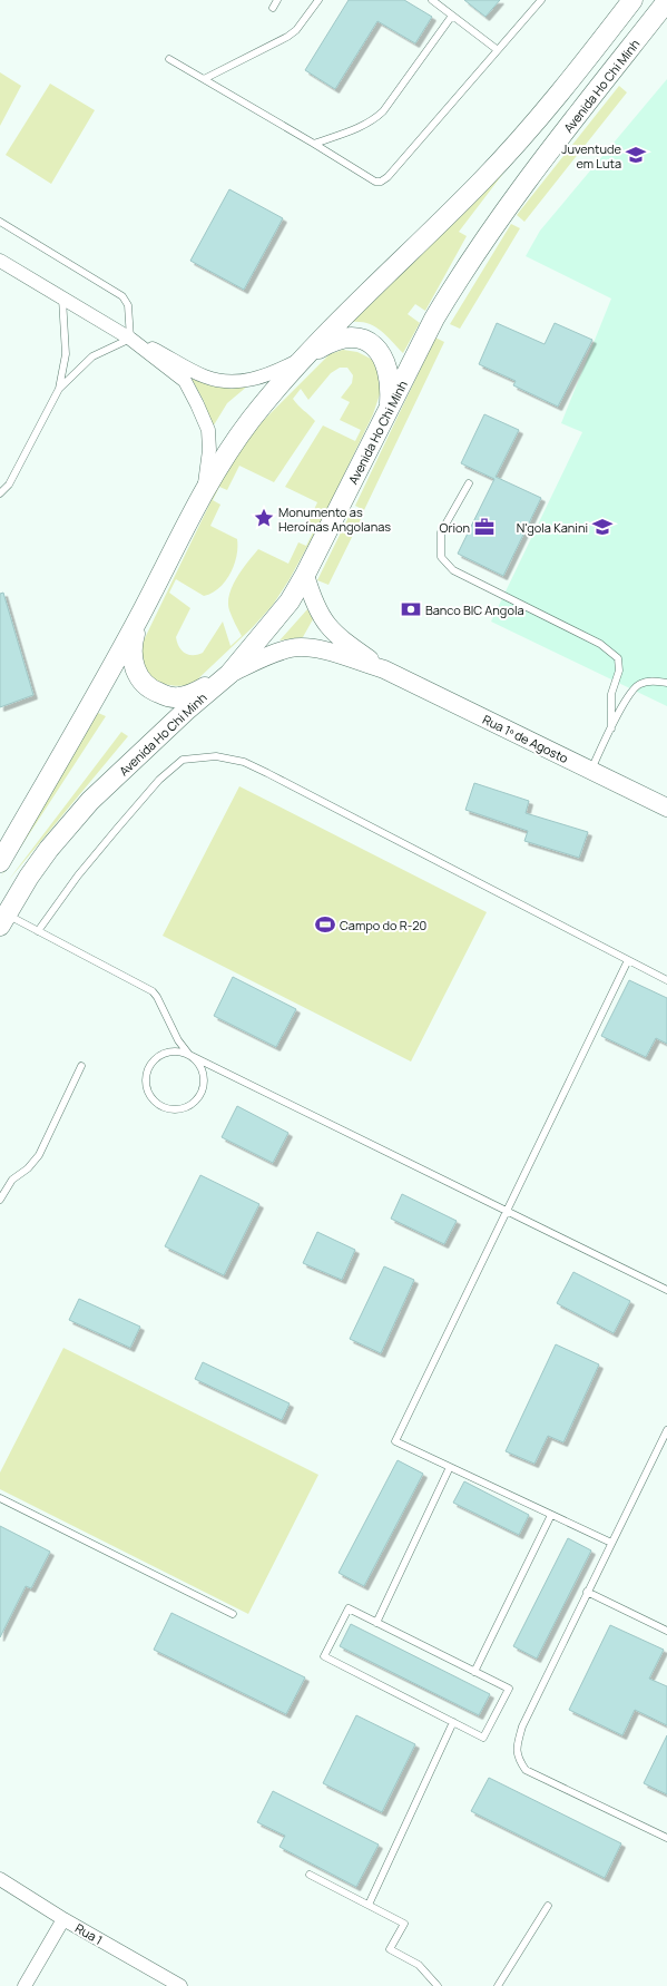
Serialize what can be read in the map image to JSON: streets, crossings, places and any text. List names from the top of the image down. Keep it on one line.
{"streets":{"main road":["Avenida Ho Chi Minh","Rua 1º de Agosto"],"street":["Rua 1"]},"places":{"school or university":["Juventude em Luta","N'gola Kanini"],"place":["Monumento as Heroínas Angolanas"],"office":["Orion"],"bank":["Banco BIC Angola"],"sports":["Campo do R-20"]}}
